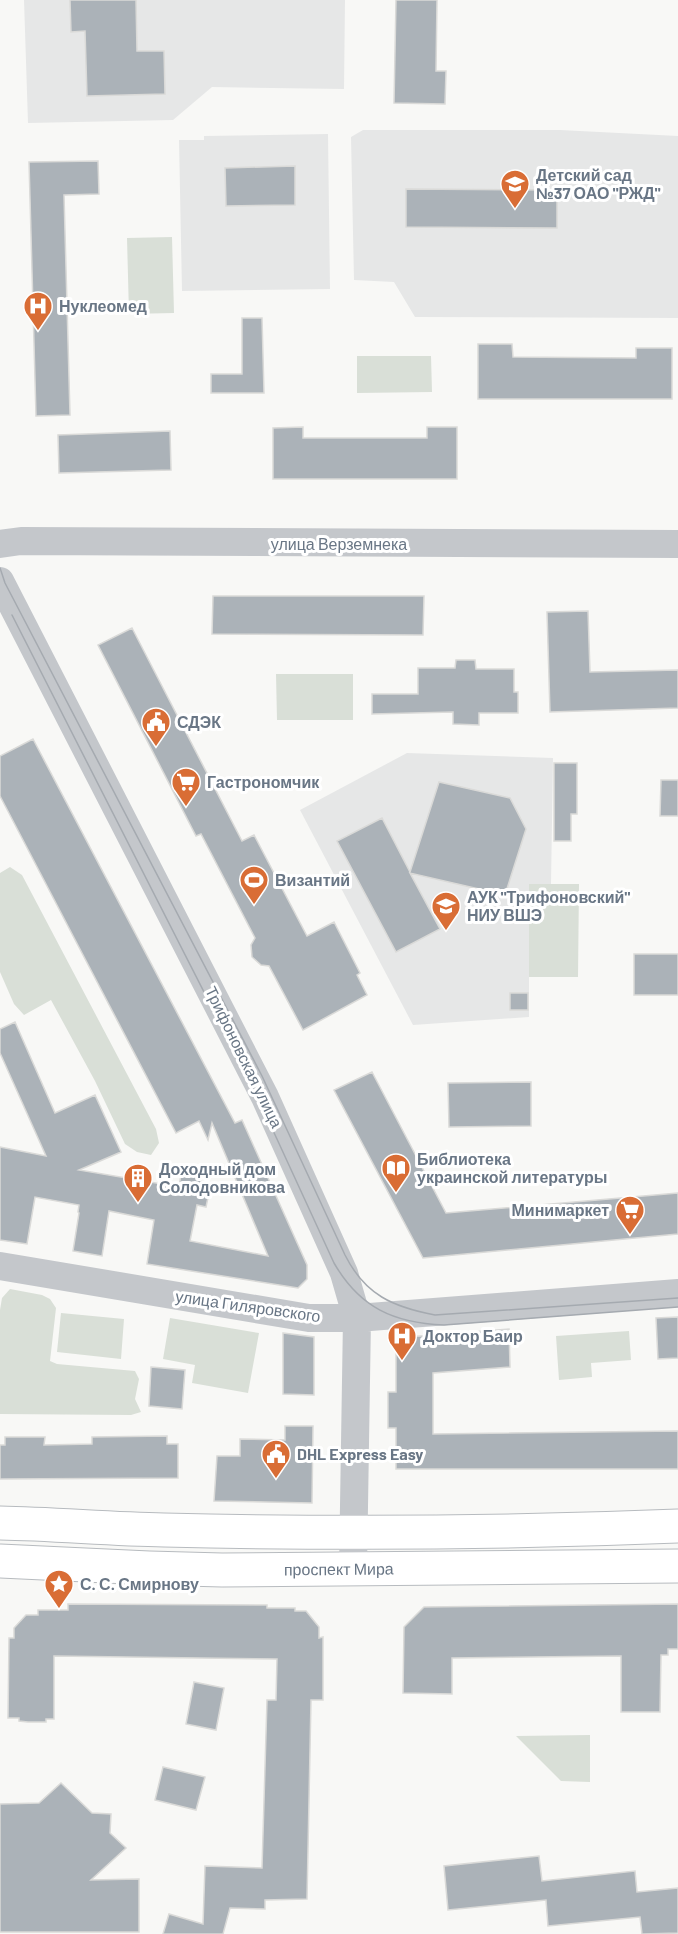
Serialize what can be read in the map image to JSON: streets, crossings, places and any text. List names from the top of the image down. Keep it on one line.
{"streets":{"main road":["проспект Мира"],"street":["улица Верземнека","Трифоновская улица","улица Гиляровского"]},"crossings":[["Трифоновская улица","улица Гиляровского"],["Трифоновская улица","проспект Мира"]],"places":{"school or university":["Детский сад №37 ОАО \"РЖД\"","АУК \"Трифоновский\" НИУ ВШЭ"],"hospital":["Нуклеомед","Доктор Баир"],"public building":["СДЭК","DHL Express Easy"],"supermarket":["Гастрономчик","Минимаркет"],"sports":["Византий"],"library":["Библиотека украинской литературы"],"building":["Доходный дом Солодовникова"],"place":["С. С. Смирнову"]}}
